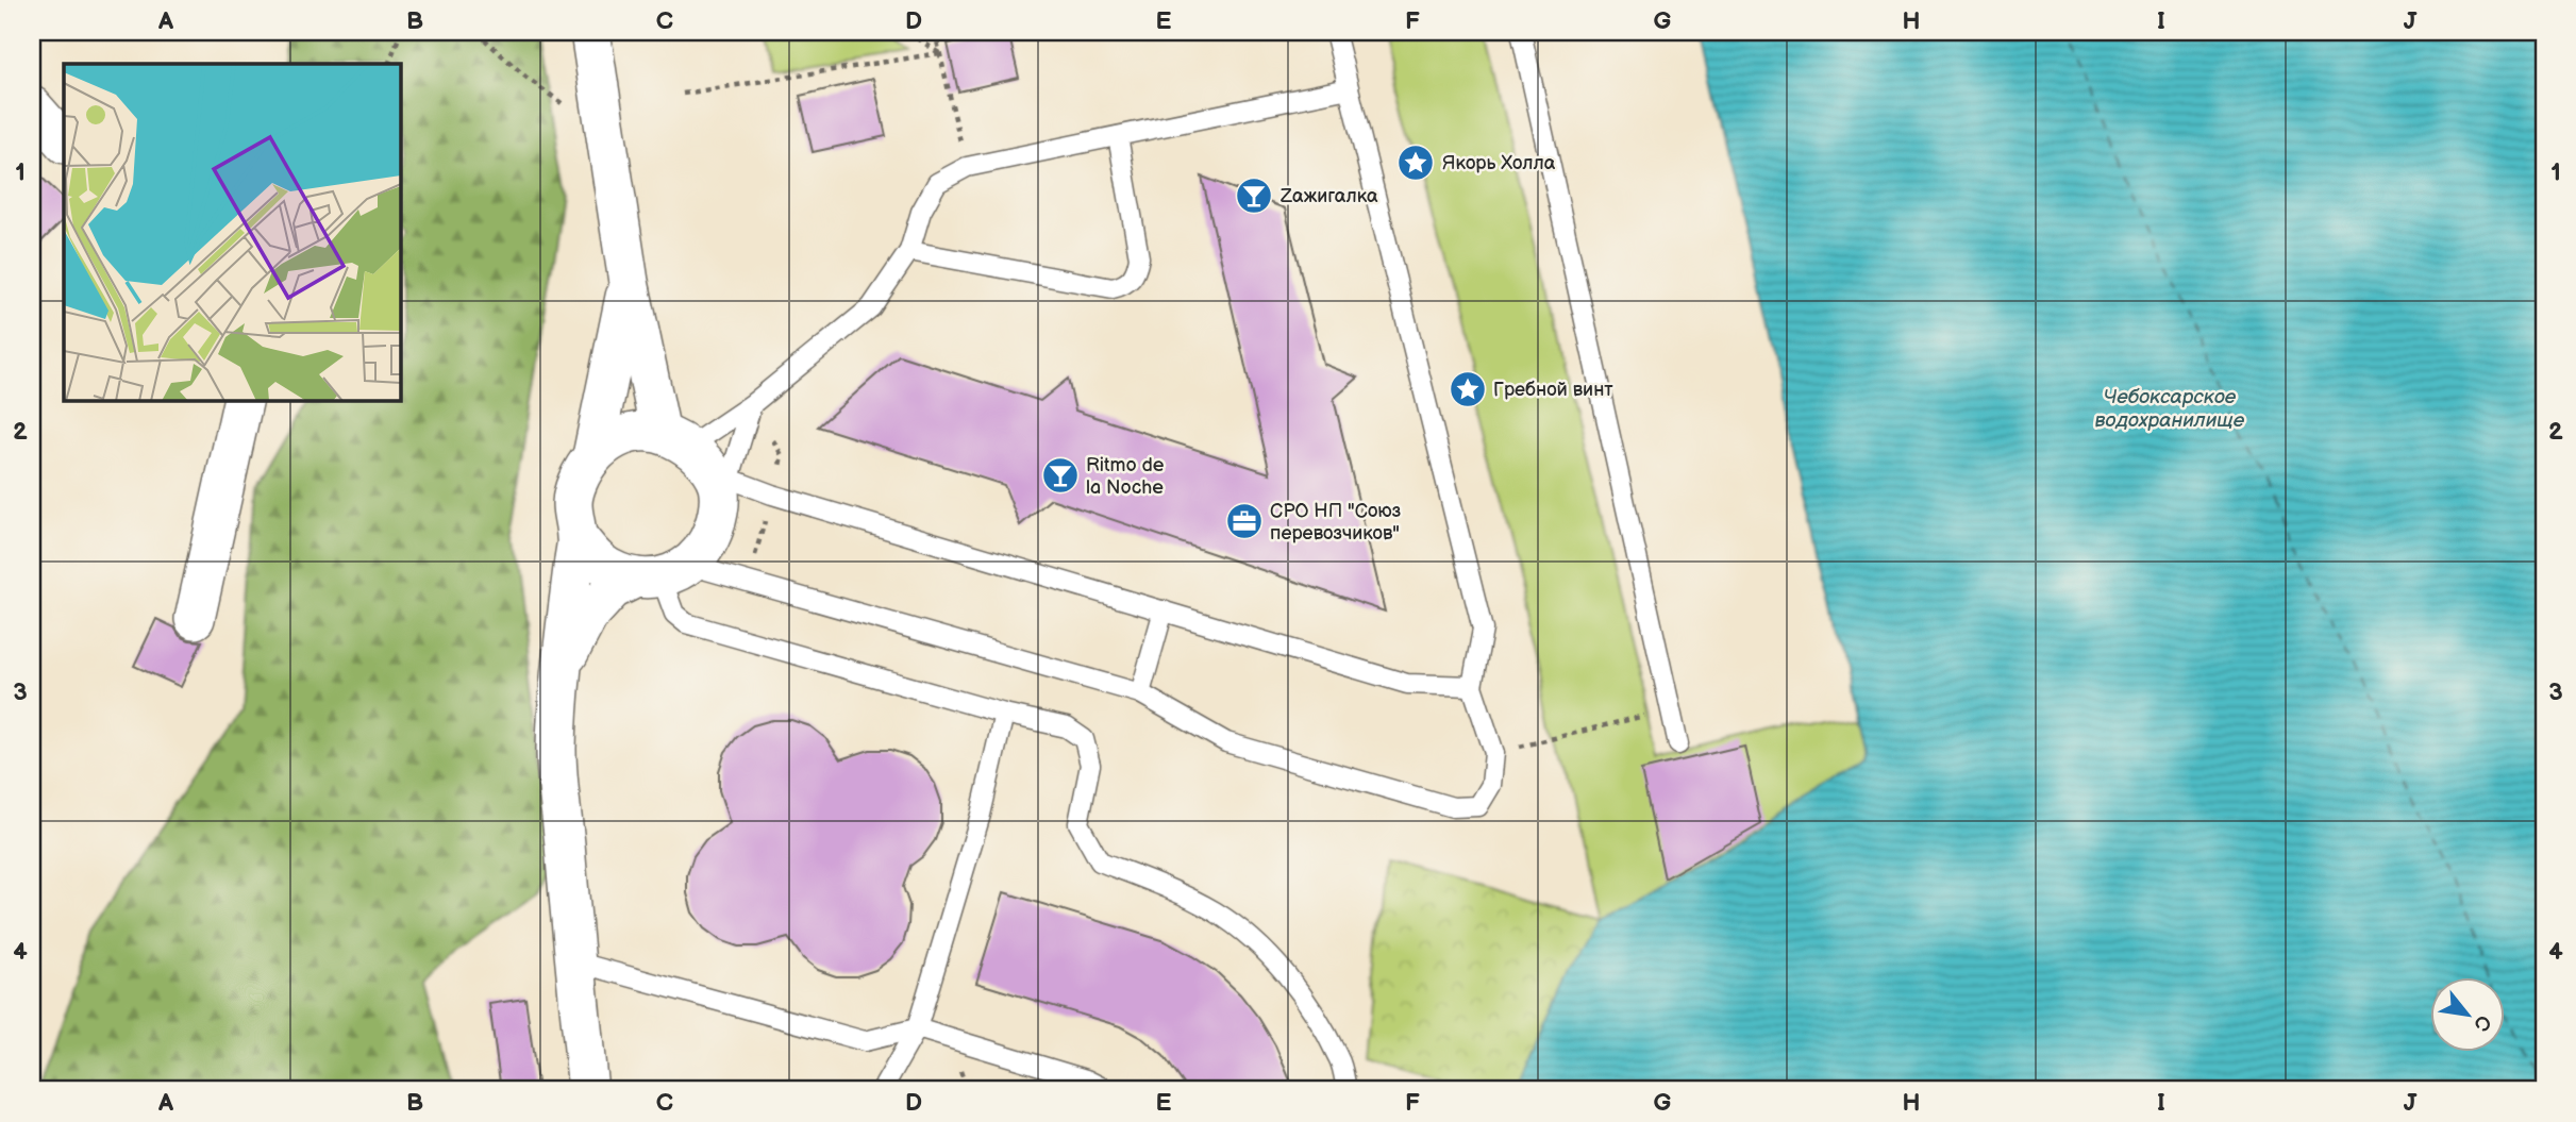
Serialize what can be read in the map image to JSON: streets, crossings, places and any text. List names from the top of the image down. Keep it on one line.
{"water":["Чебоксарское водохранилище"],"places":{"place":["Якорь Холла","Гребной винт"],"bar":["Zажигалка","Ritmo de la Noche"],"office":["СРО НП \"Союз перевозчиков\""]},"north":"bottom right","grid":{"columns":["A","B","C","D","E","F","G","H","I","J"],"rows":["1","2","3","4"]}}
